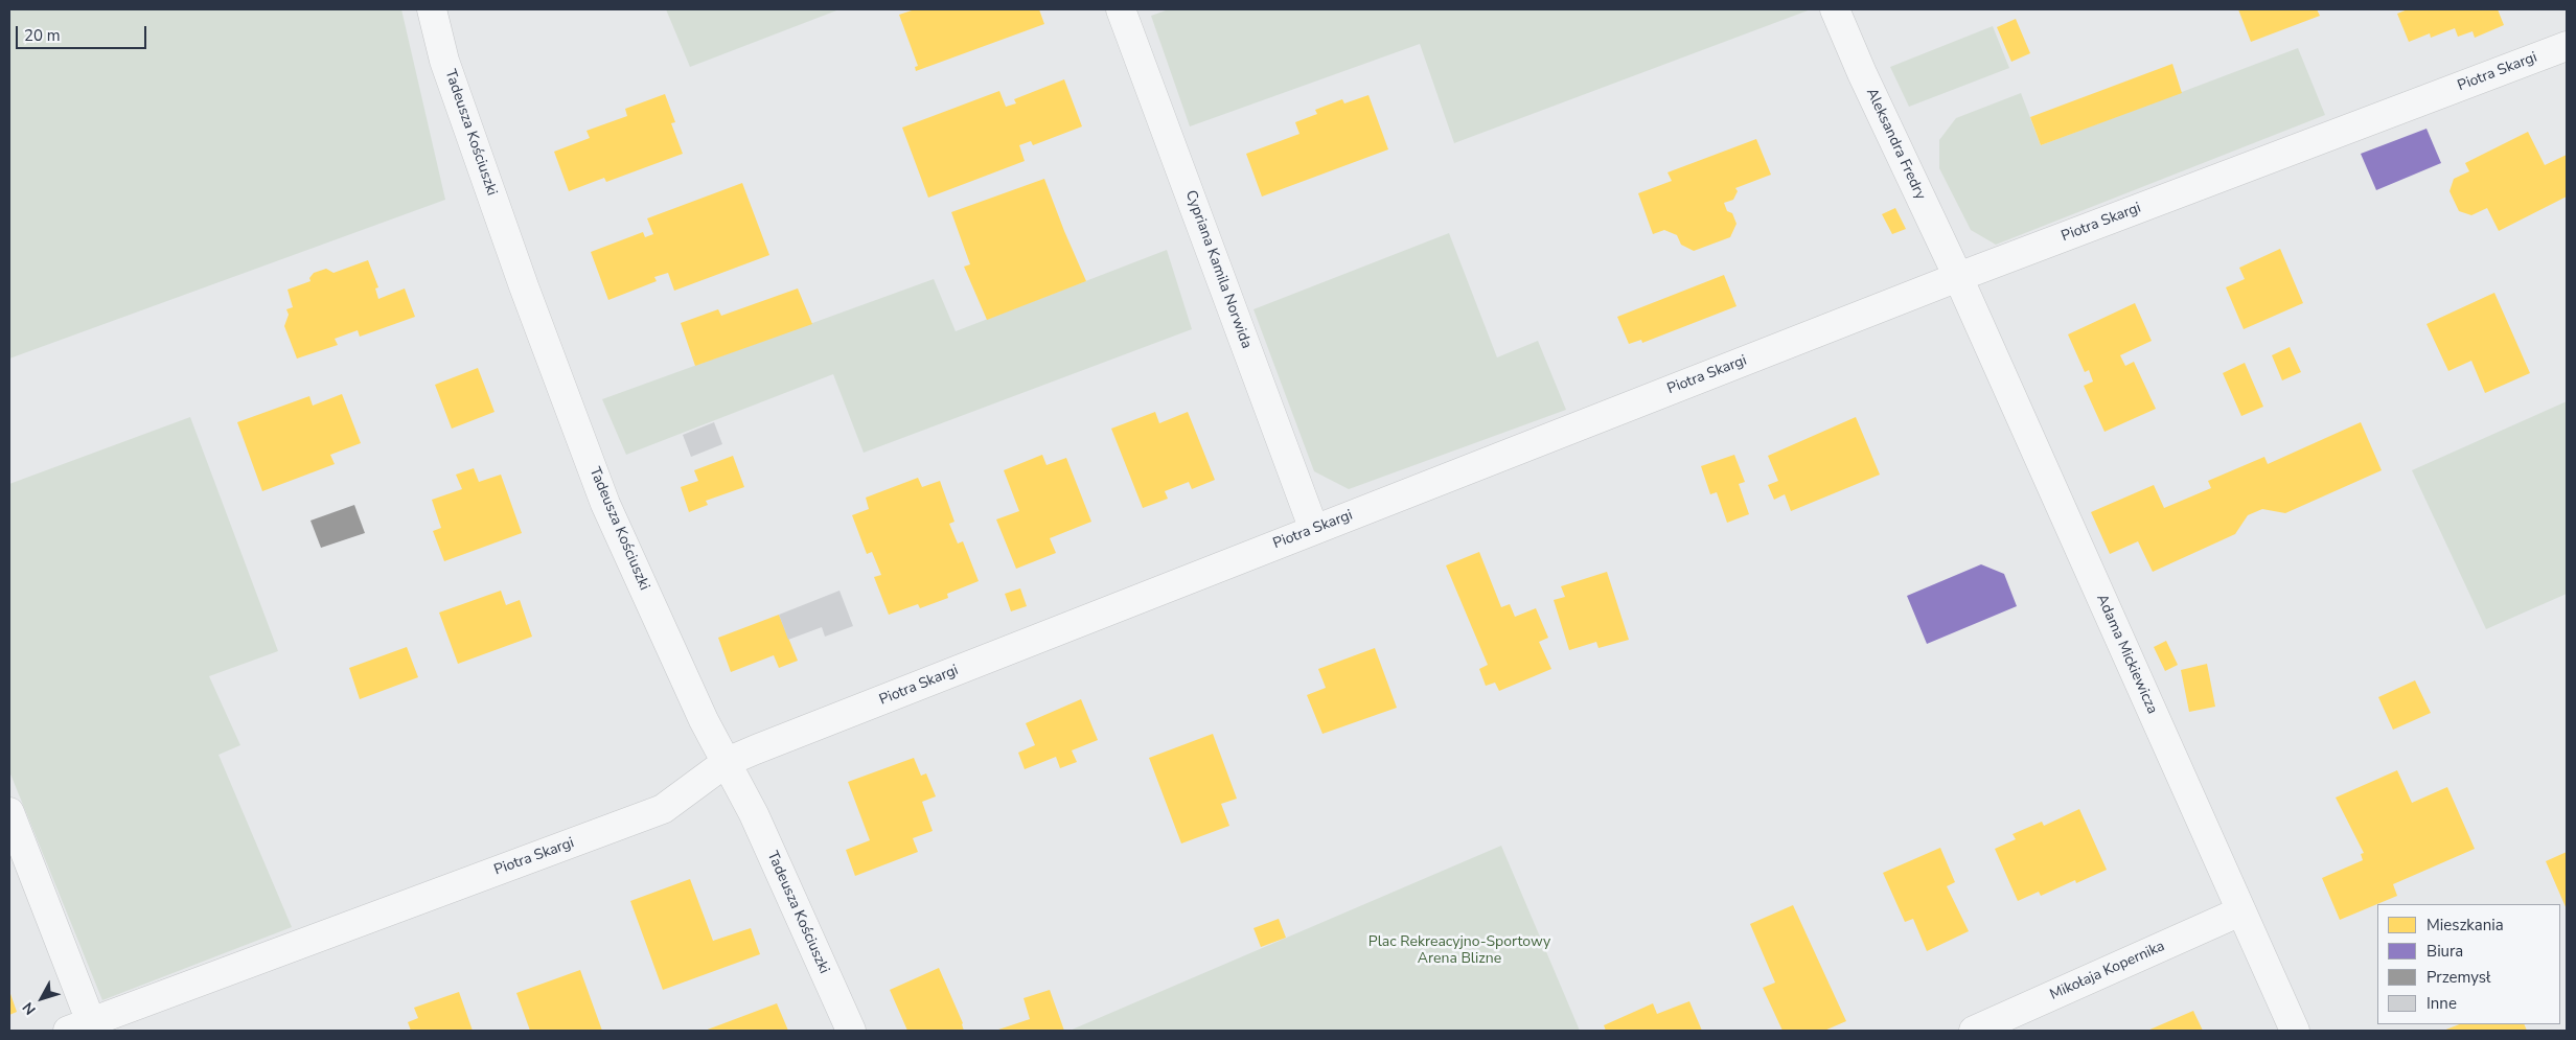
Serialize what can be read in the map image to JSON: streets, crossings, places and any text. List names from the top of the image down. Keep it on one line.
{"streets":{"street":["Piotra Skargi","Tadeusza Kościuszki","Aleksandra Fredry","Cypriana Kamila Norwida","Adama Mickiewicza","Mikołaja Kopernika"]},"crossings":[["Piotra Skargi","Tadeusza Kościuszki"],["Piotra Skargi","Aleksandra Fredry"],["Piotra Skargi","Cypriana Kamila Norwida"],["Piotra Skargi","Adama Mickiewicza"],["Aleksandra Fredry","Adama Mickiewicza"],["Adama Mickiewicza","Mikołaja Kopernika"]],"parks":["Plac Rekreacyjno-Sportowy Arena Blizne"],"legend":["Mieszkania","Biura","Przemysł","Inne"],"scale_bar":"20 m","north":"bottom left"}
